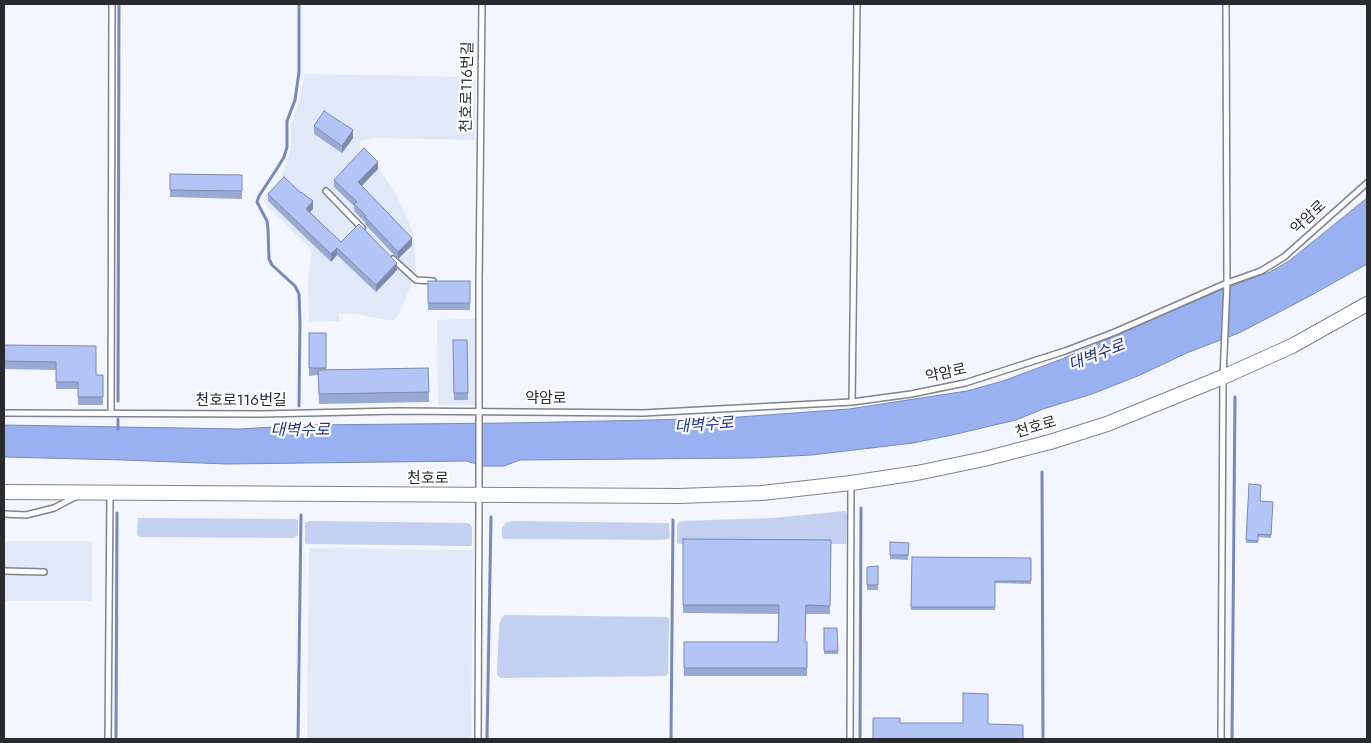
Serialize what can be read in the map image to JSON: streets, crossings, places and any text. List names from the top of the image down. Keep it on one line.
{"streets":{"street":["천호로"],"lane":["천호로116번길","약암로"]},"crossings":[["천호로116번길","약암로"],["천호로116번길","천호로"]],"water":["대벽수로"]}
